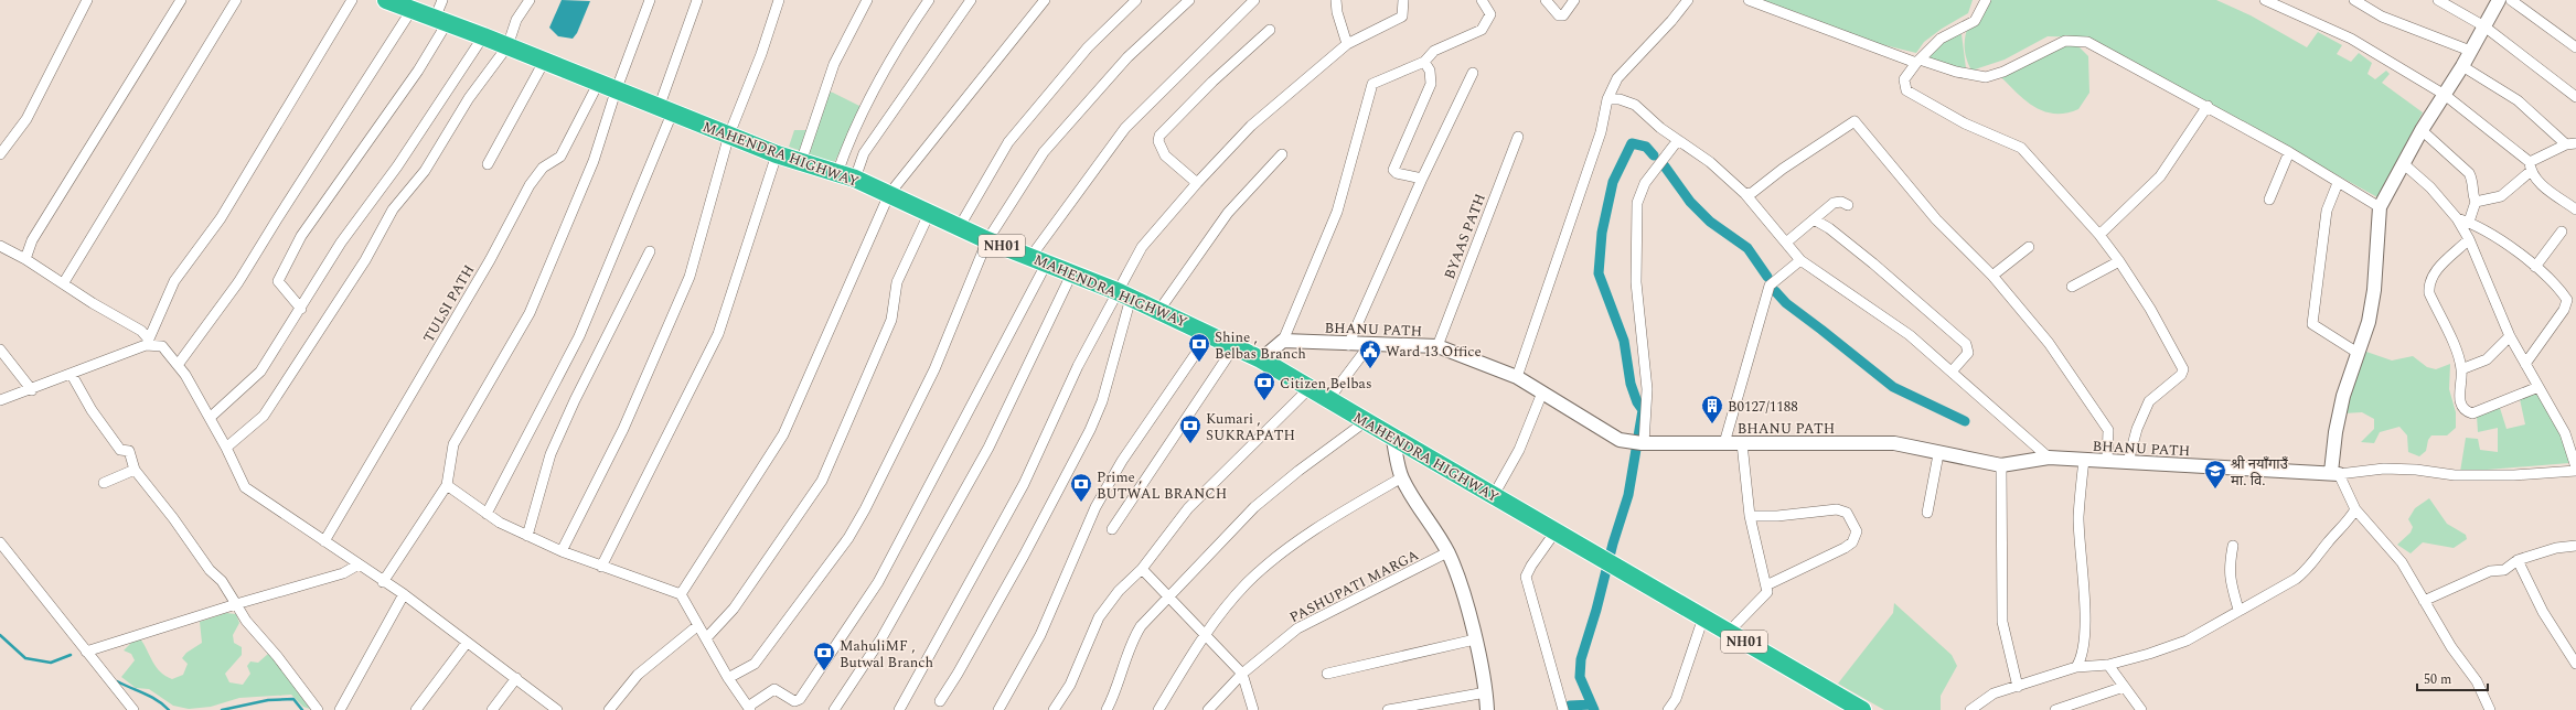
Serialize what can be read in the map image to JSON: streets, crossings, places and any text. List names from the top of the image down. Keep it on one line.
{"streets":{"highway":["MAHENDRA HIGHWAY","NH01"],"street":["BYAAS PATH","TULSI PATH","BHANU PATH","PASHUPATI MARGA"]},"crossings":[["MAHENDRA HIGHWAY","TULSI PATH"],["BYAAS PATH","BHANU PATH"]],"places":{"bank":["Shine , Belbas Branch","Citizen,Belbas","Kumari , SUKRAPATH","Prime , BUTWAL BRANCH","MahuliMF , Butwal Branch"],"public building":["Ward 13 Office"],"building":["B0127/1188"],"school or university":["श्री नयाँगाउँ मा. वि."]},"scale_bar":"50 m"}
